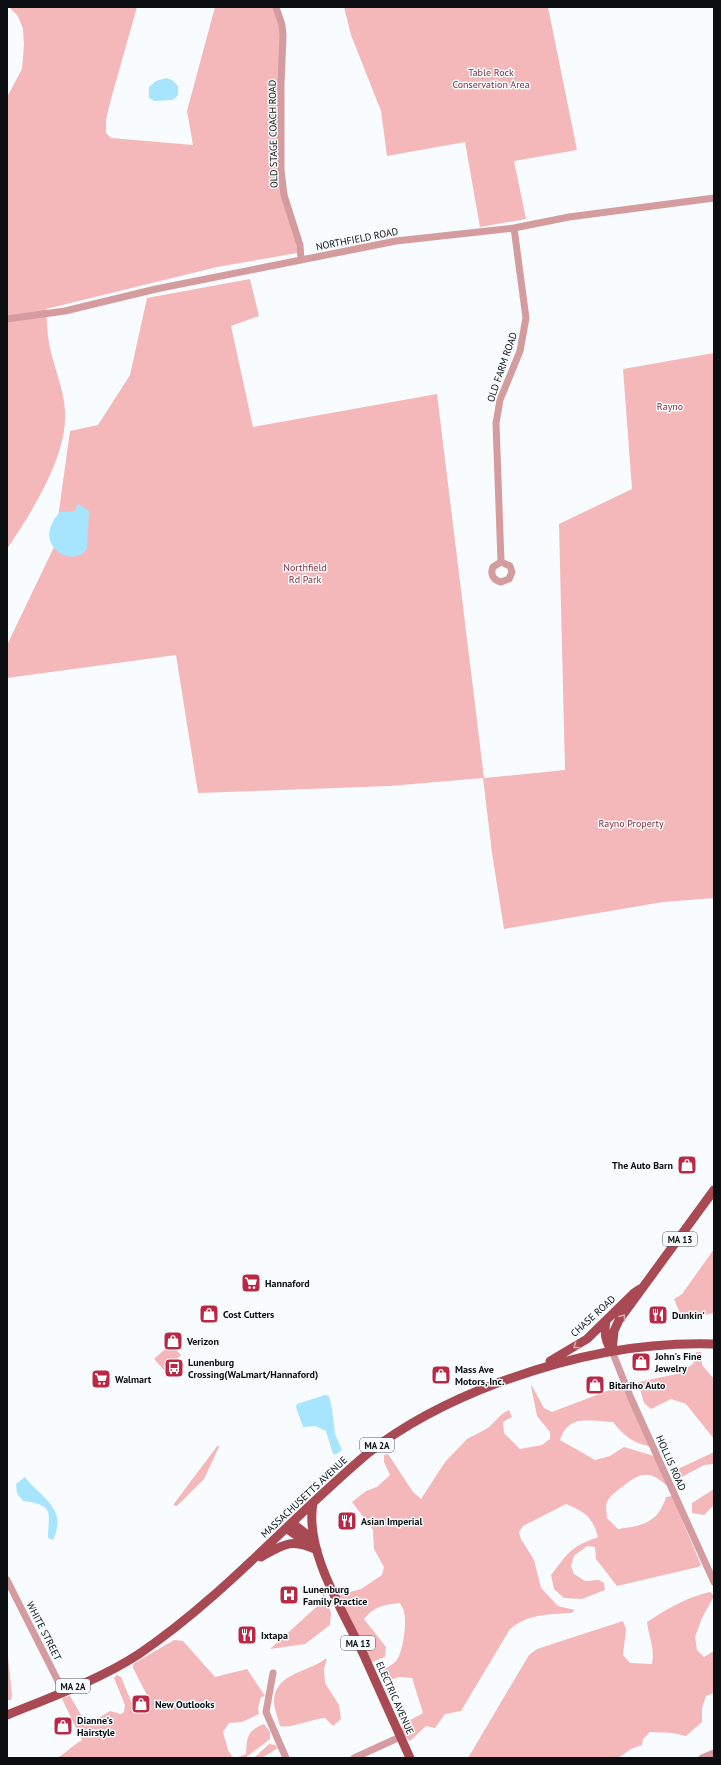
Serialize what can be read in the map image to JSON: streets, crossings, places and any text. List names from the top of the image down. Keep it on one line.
{"streets":{"main road":["MA 13","CHASE ROAD","MA 2A","MASSACHUSETTS AVENUE","ELECTRIC AVENUE"],"street":["OLD STAGE COACH ROAD","NORTHFIELD ROAD","OLD FARM ROAD","HOLLIS ROAD","WHITE STREET"]},"crossings":[["OLD STAGE COACH ROAD","NORTHFIELD ROAD"],["NORTHFIELD ROAD","OLD FARM ROAD"],["MA 13","MASSACHUSETTS AVENUE"],["MA 13","ELECTRIC AVENUE"],["CHASE ROAD","HOLLIS ROAD"],["CHASE ROAD","MASSACHUSETTS AVENUE"],["HOLLIS ROAD","MASSACHUSETTS AVENUE"],["MASSACHUSETTS AVENUE","WHITE STREET"]],"parks":["Table Rock Conservation Area","Rayno","Northfield Rd Park","Rayno Property"],"places":{"shop":["The Auto Barn","Cost Cutters","Verizon","John's Fine Jewelry","Mass Ave Motors, Inc.","Bitariho Auto","New Outlooks","Dianne's Hairstyle"],"supermarket":["Hannaford","Walmart"],"restaurant":["Dunkin'","Asian Imperial","Ixtapa"],"bus stop":["Lunenburg Crossing(WaLmart/Hannaford)"],"hospital":["Lunenburg Family Practice"]}}
